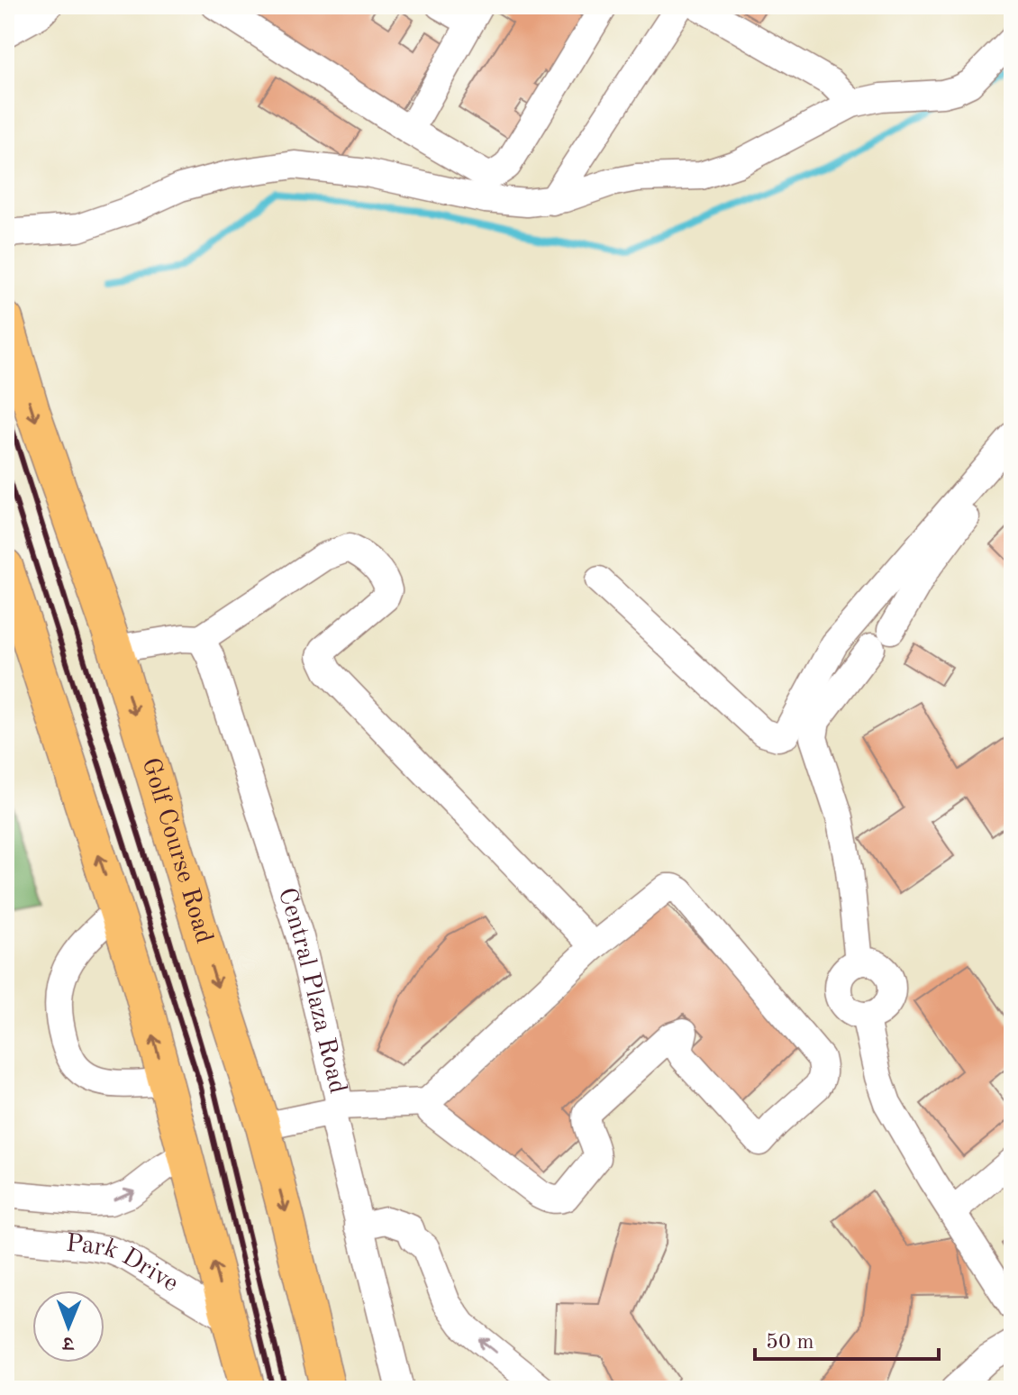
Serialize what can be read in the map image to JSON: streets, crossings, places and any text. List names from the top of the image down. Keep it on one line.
{"streets":{"main road":["Golf Course Road"],"street":["Central Plaza Road","Park Drive"]},"scale_bar":"50 m","north":"bottom"}
